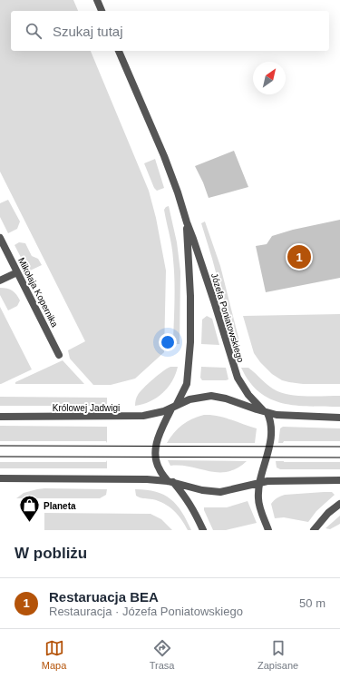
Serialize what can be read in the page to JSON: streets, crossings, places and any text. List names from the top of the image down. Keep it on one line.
{"streets":{"street":["Mikołaja Kopernika","Józefa Poniatowskiego","Królowej Jadwigi"]},"crossings":[["Józefa Poniatowskiego","Królowej Jadwigi"]],"places":{"shop":["Planeta"]},"north":"top right","page":{"search":"Szukaj tutaj","pins":"1","heading":"W pobliżu","list":[{"mark":"1","name":"Restaruacja BEA","note":"Restauracja · Józefa Poniatowskiego","value":"50 m"}],"nav":["Mapa","Trasa","Zapisane"]}}
